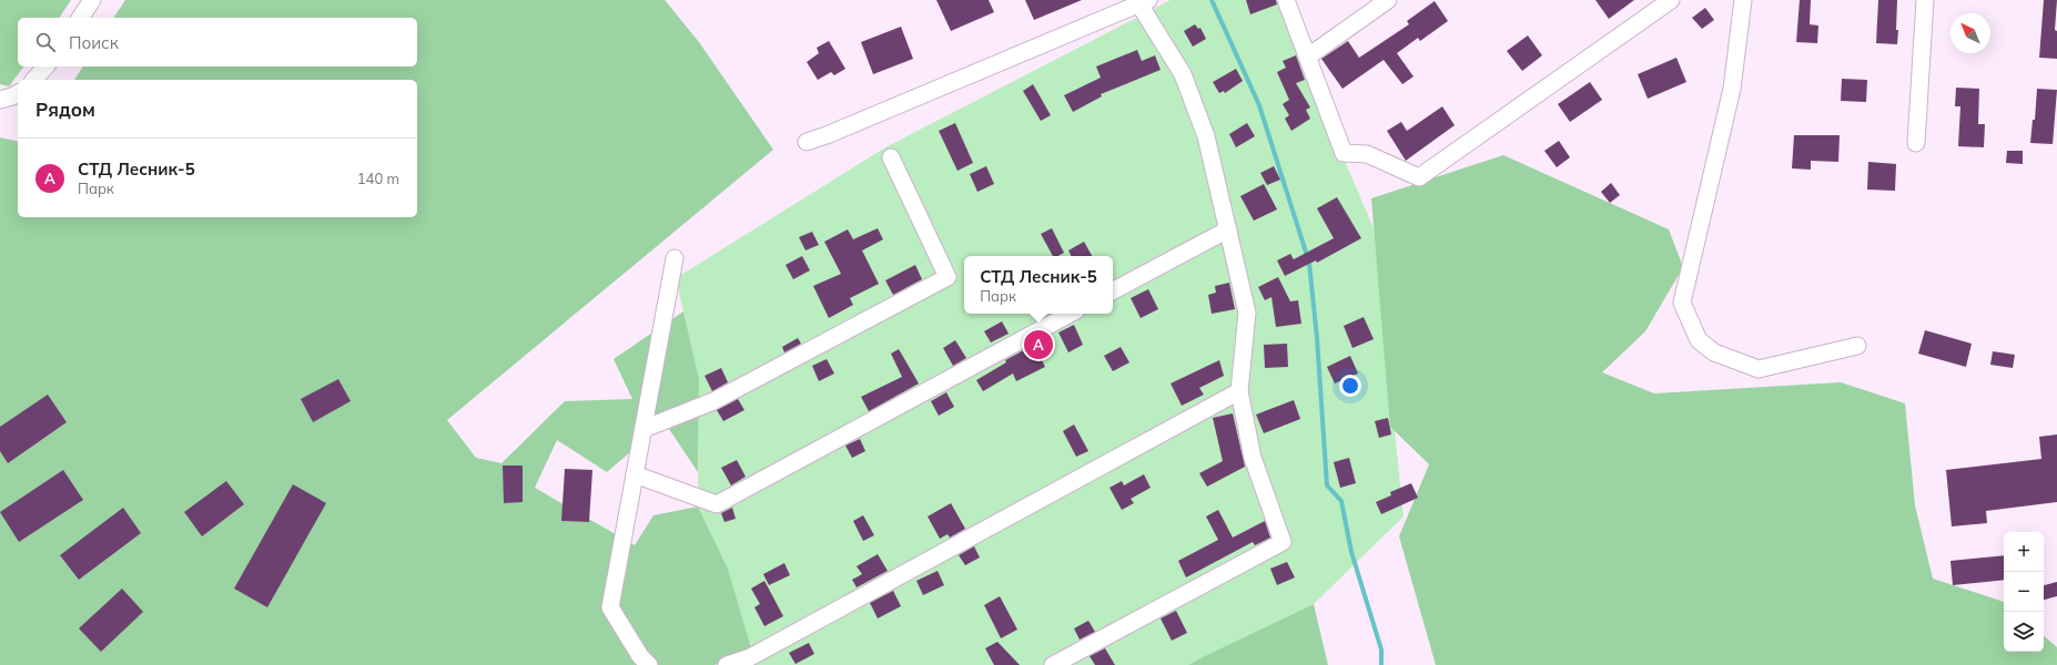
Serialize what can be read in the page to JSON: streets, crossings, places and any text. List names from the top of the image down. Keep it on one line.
{"north":"top left","page":{"search":"Поиск","heading":"Рядом","list":[{"mark":"A","name":"СТД Лесник-5","note":"Парк","value":"140 m"}],"popup":["СТД Лесник-5","Парк"],"pins":"A","map_buttons":["+","−"]}}
